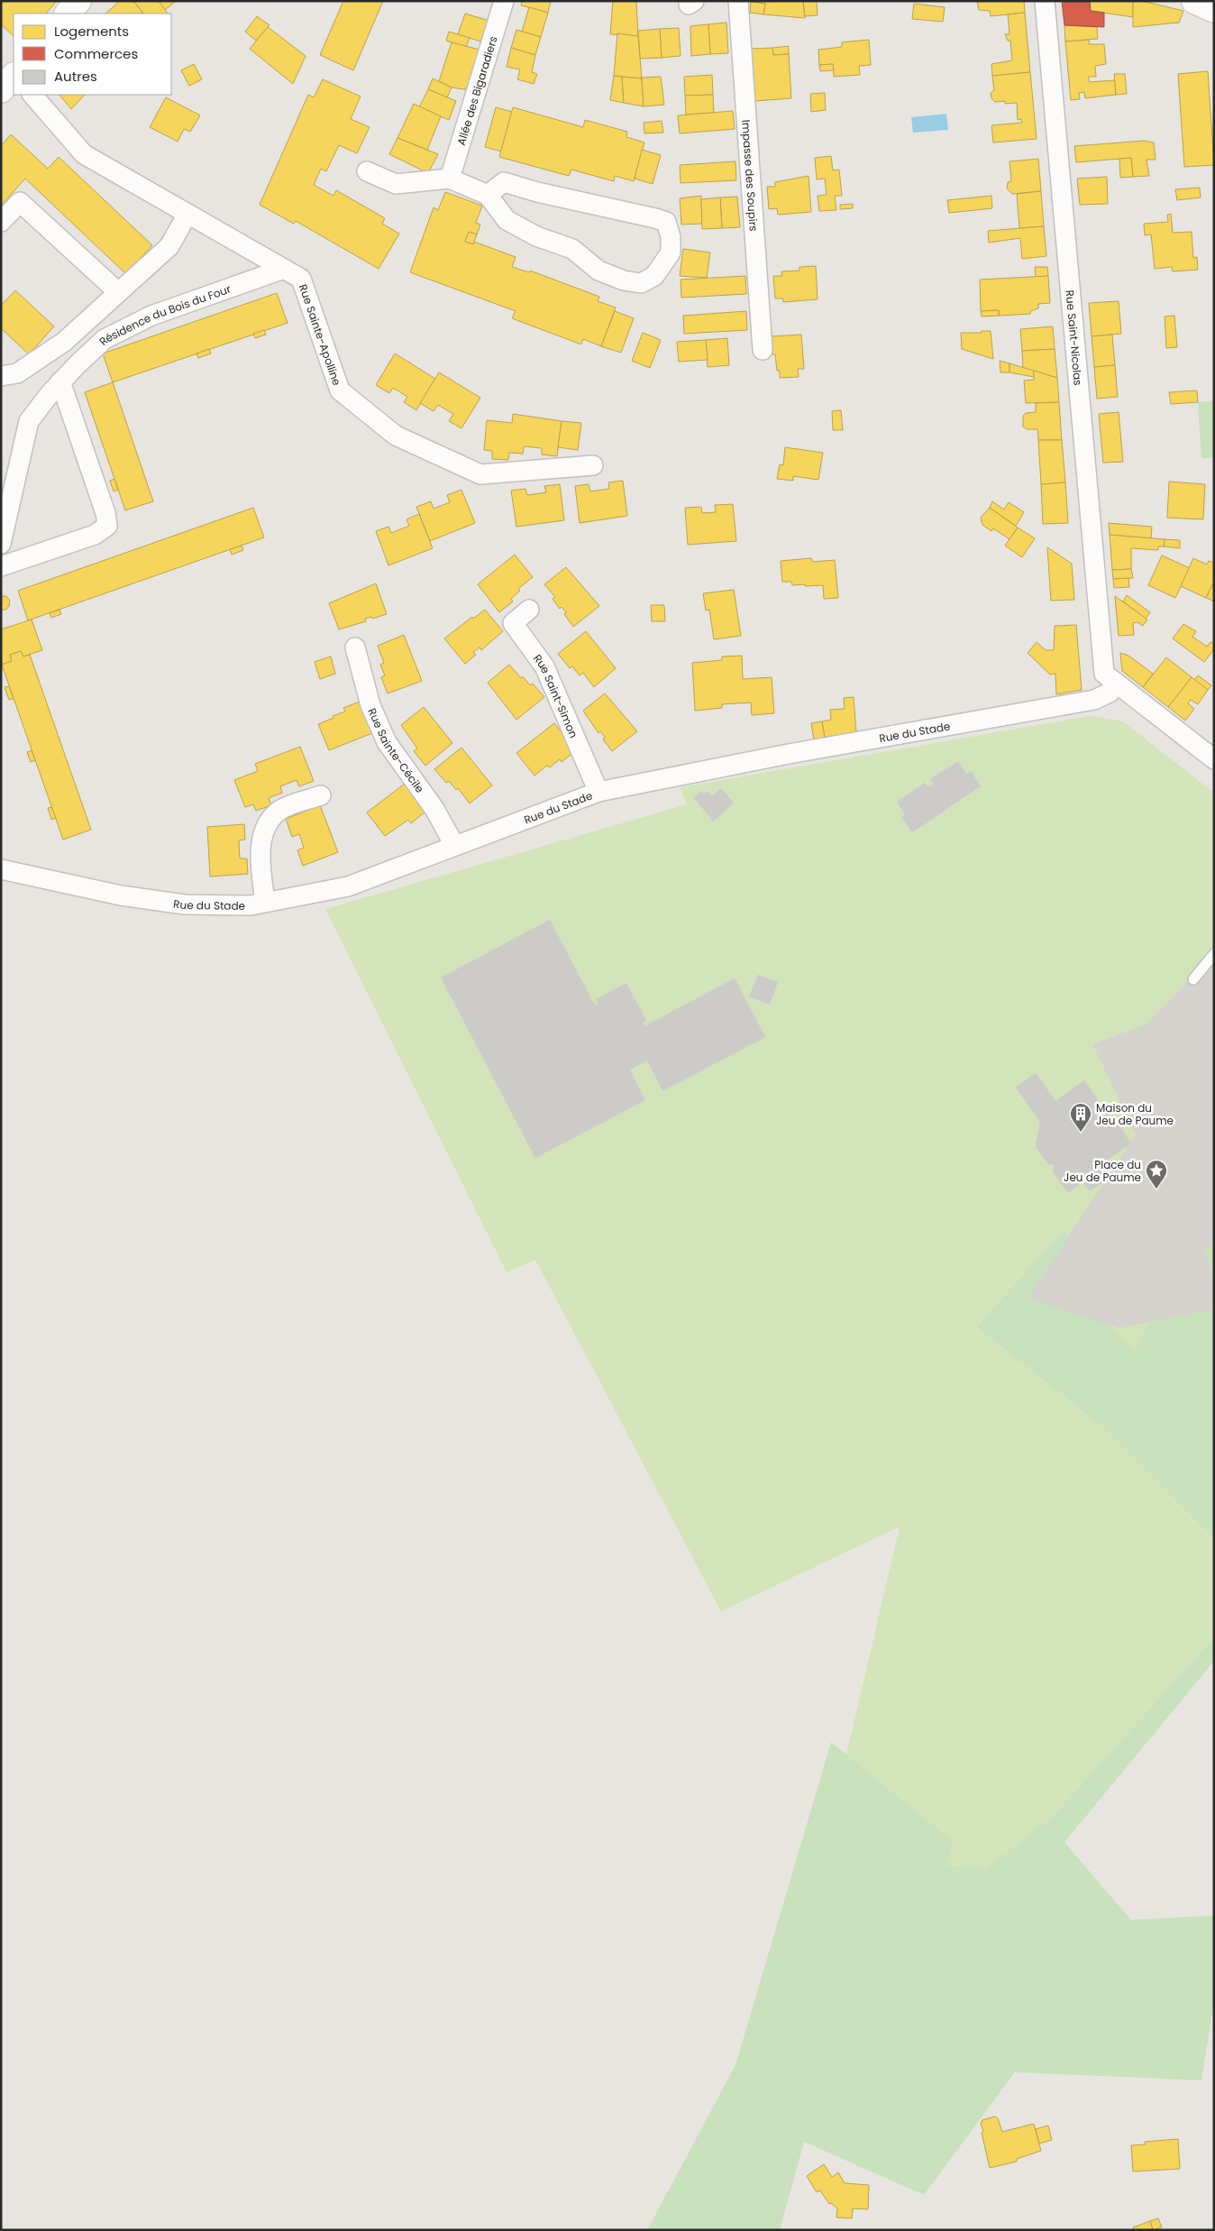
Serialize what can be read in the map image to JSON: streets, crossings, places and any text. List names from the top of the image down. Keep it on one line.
{"streets":{"street":["Allée des Bigaradiers","Impasse des Soupirs","Résidence du Bois du Four","Rue Sainte-Apolline","Rue Saint-Nicolas","Rue Saint-Simon","Rue du Stade","Rue Sainte-Cécile"]},"crossings":[["Résidence du Bois du Four","Rue Sainte-Apolline"],["Rue Saint-Nicolas","Rue du Stade"],["Rue Saint-Simon","Rue du Stade"],["Rue du Stade","Rue Sainte-Cécile"]],"places":{"building":["Maison du Jeu de Paume"],"place":["Place du Jeu de Paume"]},"legend":["Logements","Commerces","Autres"]}
